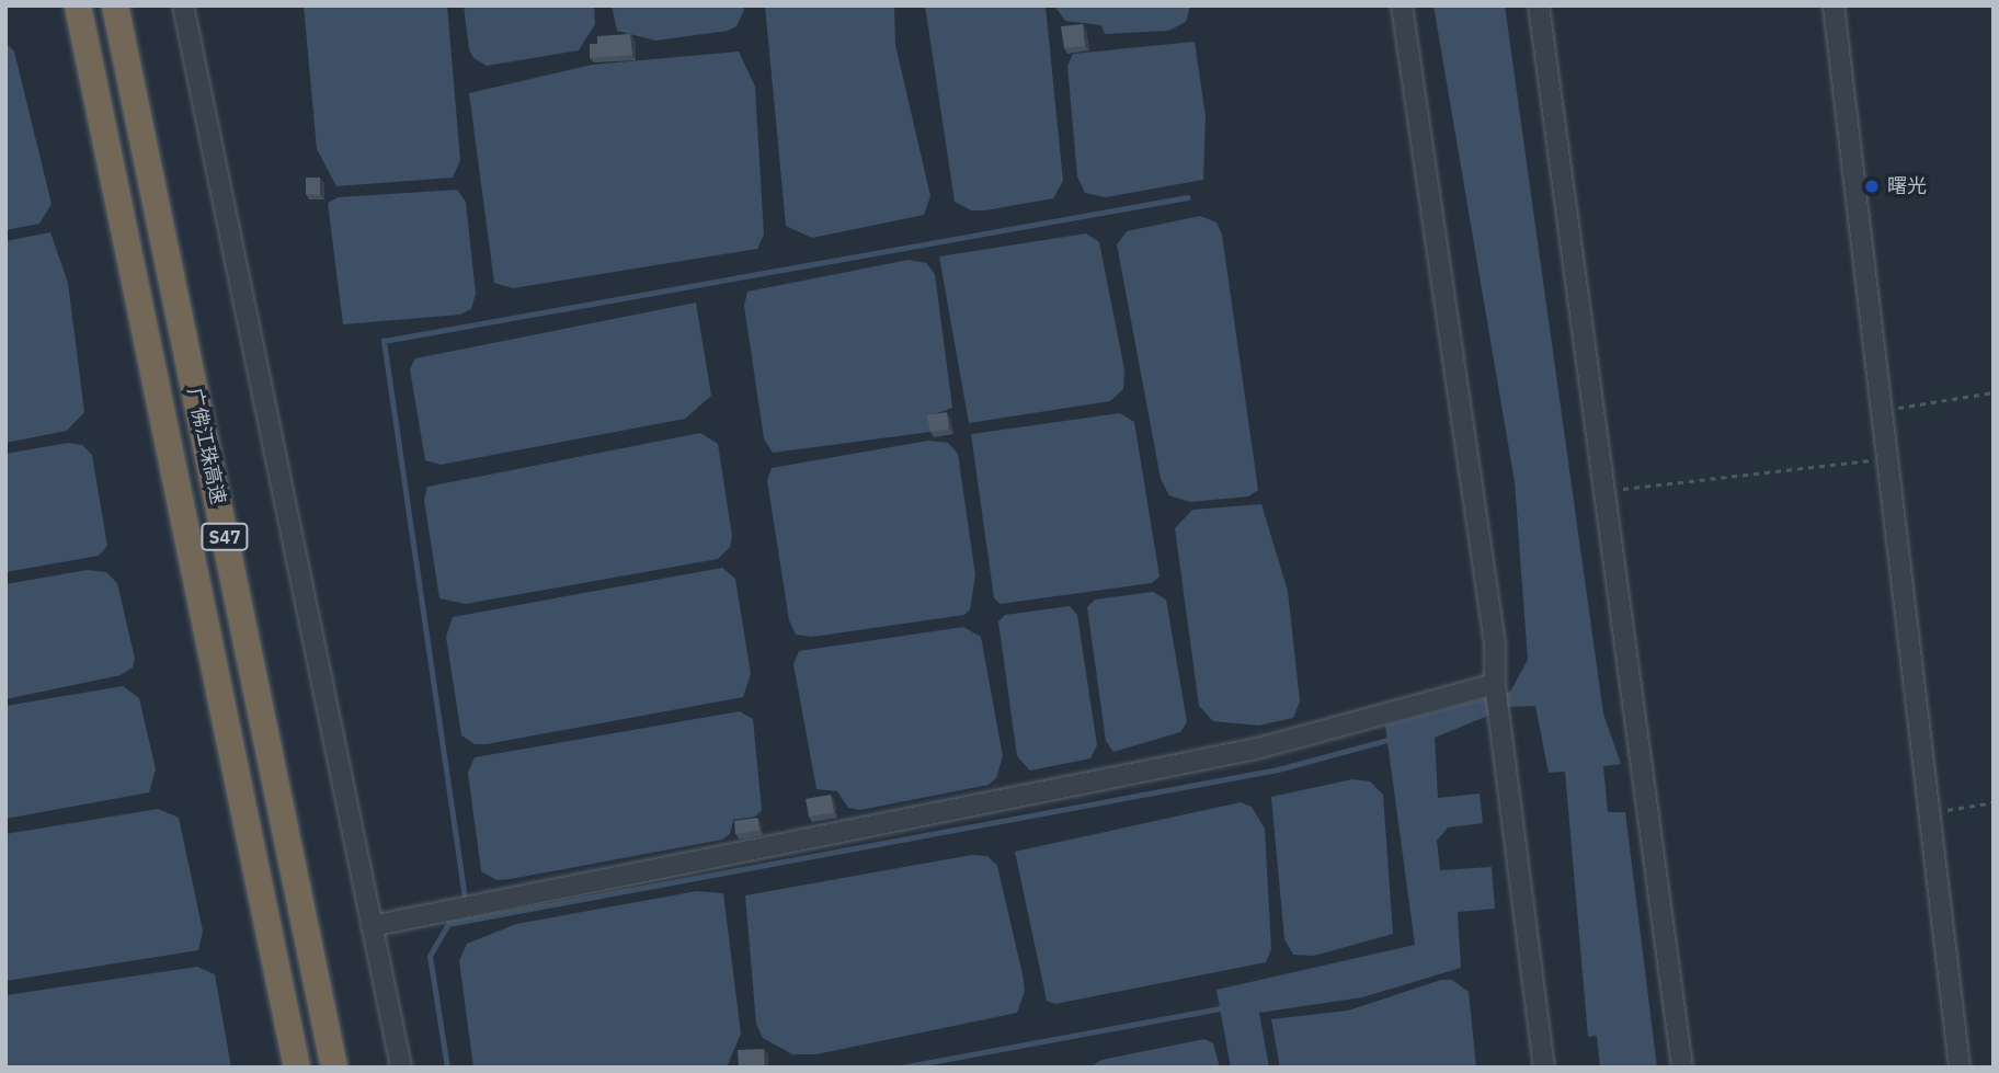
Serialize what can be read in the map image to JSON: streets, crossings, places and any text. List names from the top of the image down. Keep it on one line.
{"streets":{"highway":["广佛江珠高速","S47"]},"places":["曙光"]}
